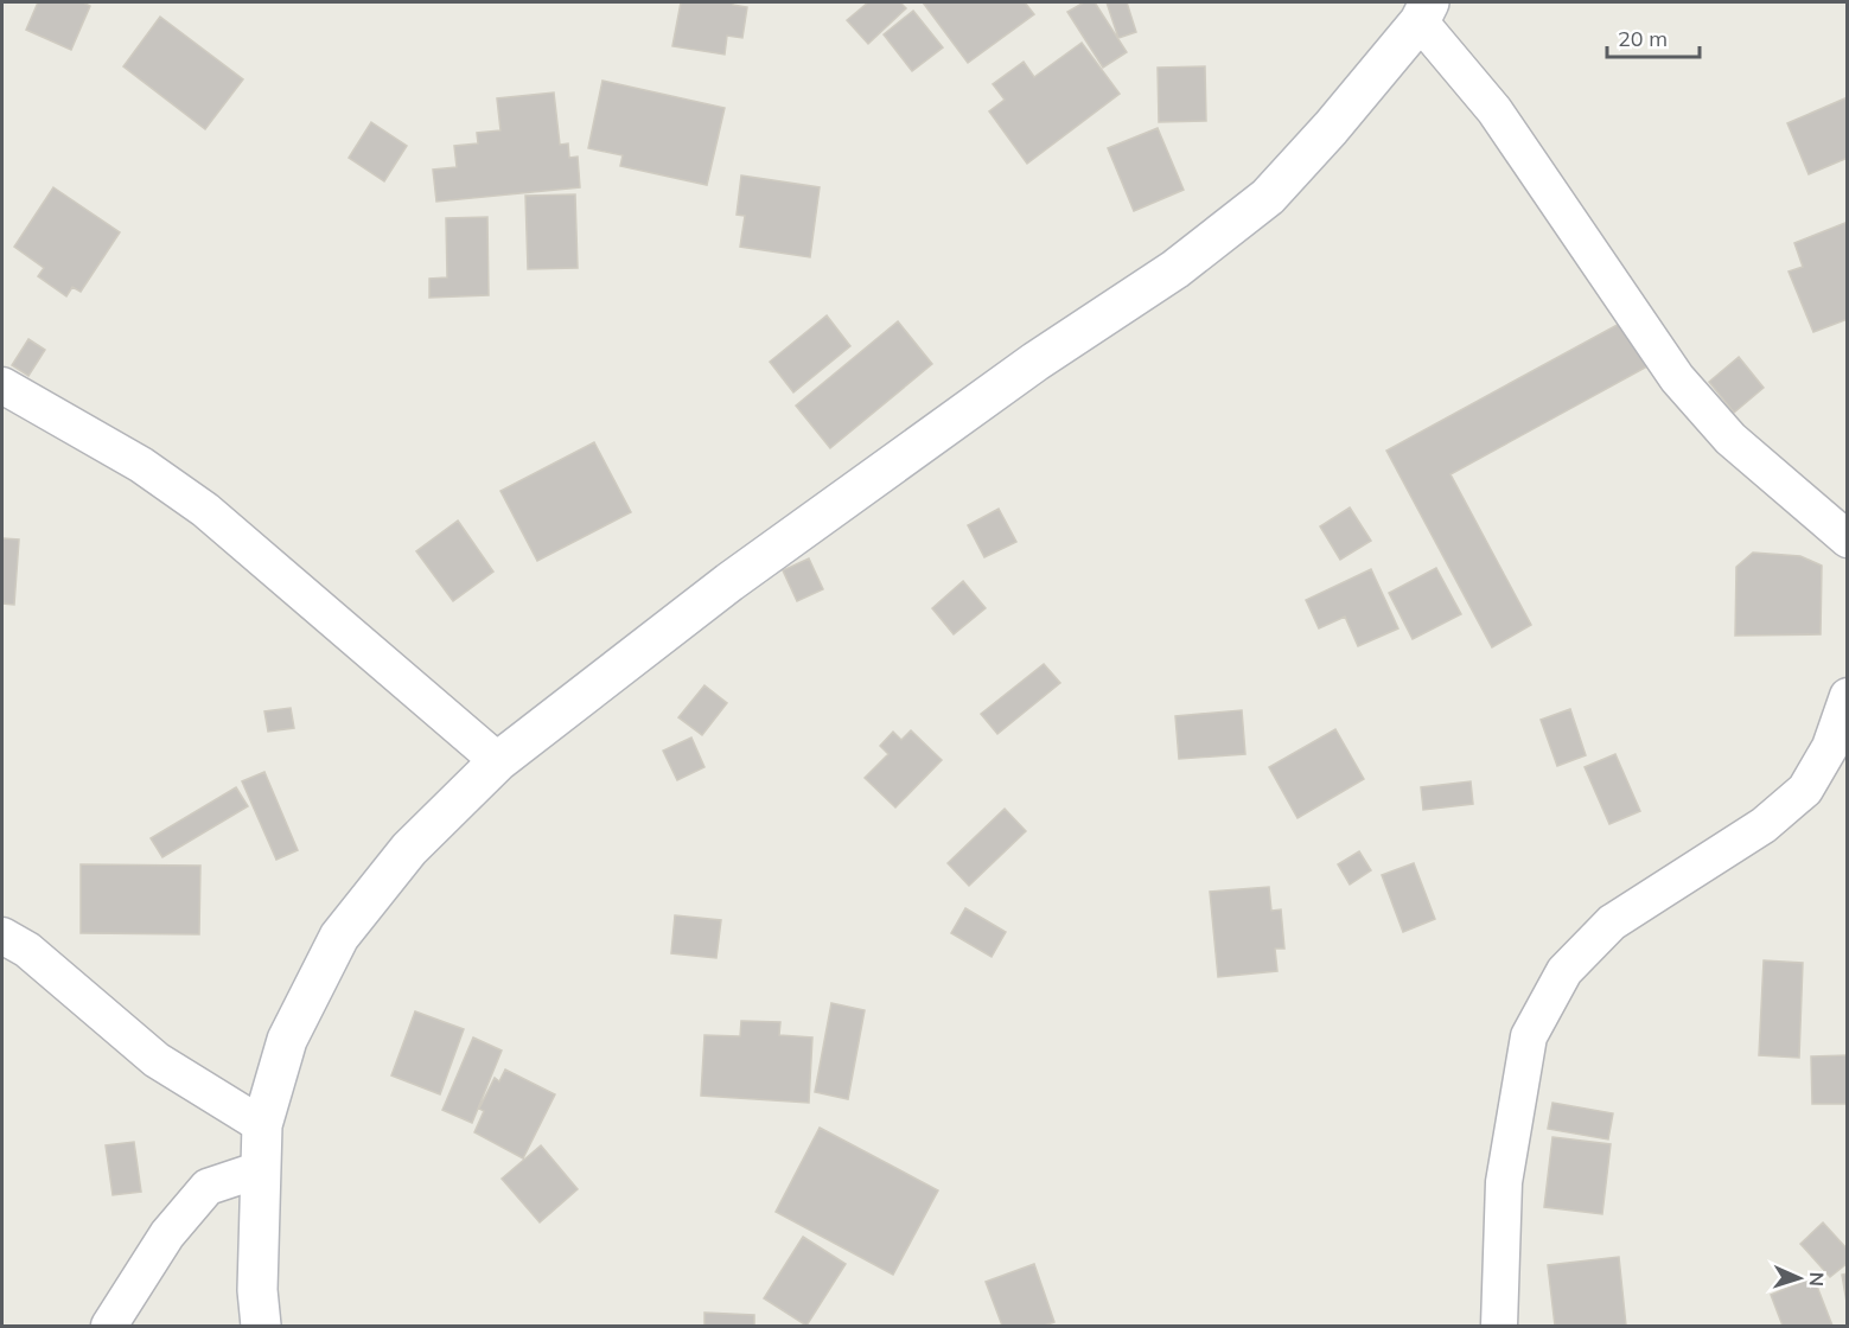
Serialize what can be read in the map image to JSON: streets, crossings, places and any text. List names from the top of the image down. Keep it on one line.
{"scale_bar":"20 m","north":"right"}
